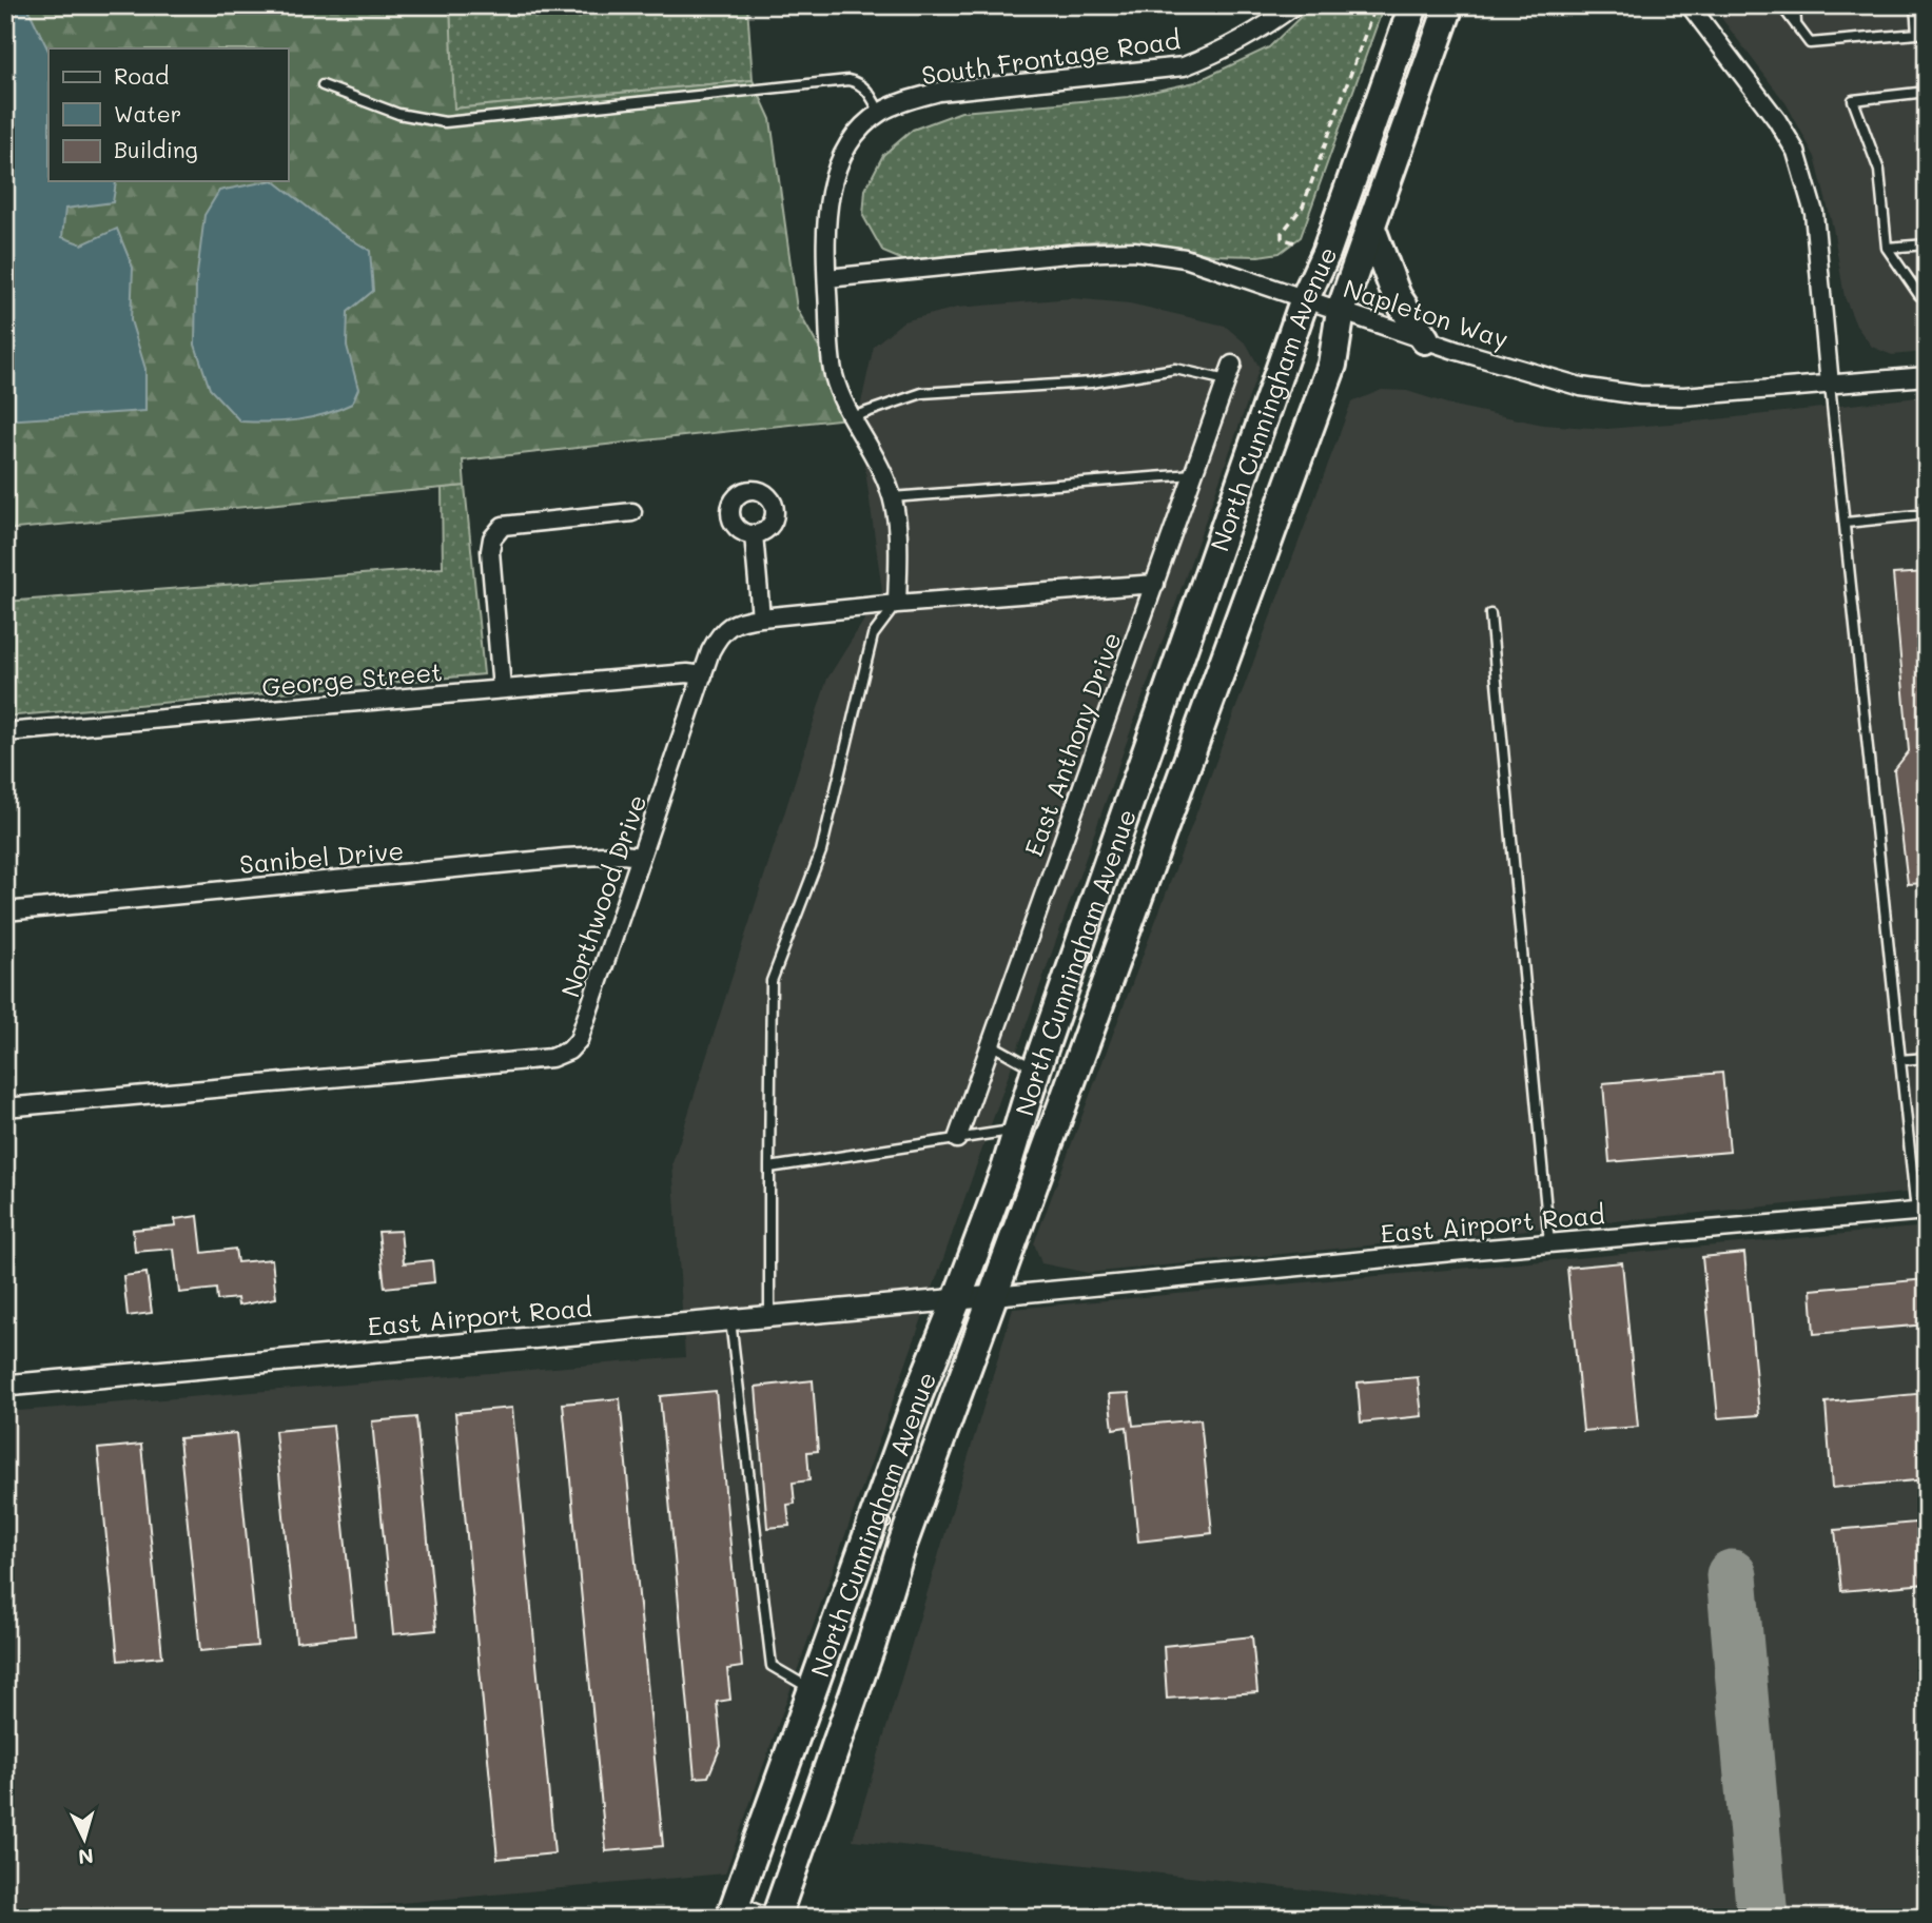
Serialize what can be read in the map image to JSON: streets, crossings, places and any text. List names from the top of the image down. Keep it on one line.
{"streets":{"main road":["North Cunningham Avenue"],"street":["South Frontage Road","Napleton Way","George Street","East Anthony Drive","Sanibel Drive","Northwood Drive","East Airport Road"]},"crossings":[["South Frontage Road","Napleton Way"],["South Frontage Road","Northwood Drive"],["Napleton Way","North Cunningham Avenue"],["North Cunningham Avenue","East Airport Road"],["George Street","Northwood Drive"],["East Anthony Drive","Northwood Drive"],["Sanibel Drive","Northwood Drive"]],"legend":["Road","Water","Building"],"north":"bottom"}
